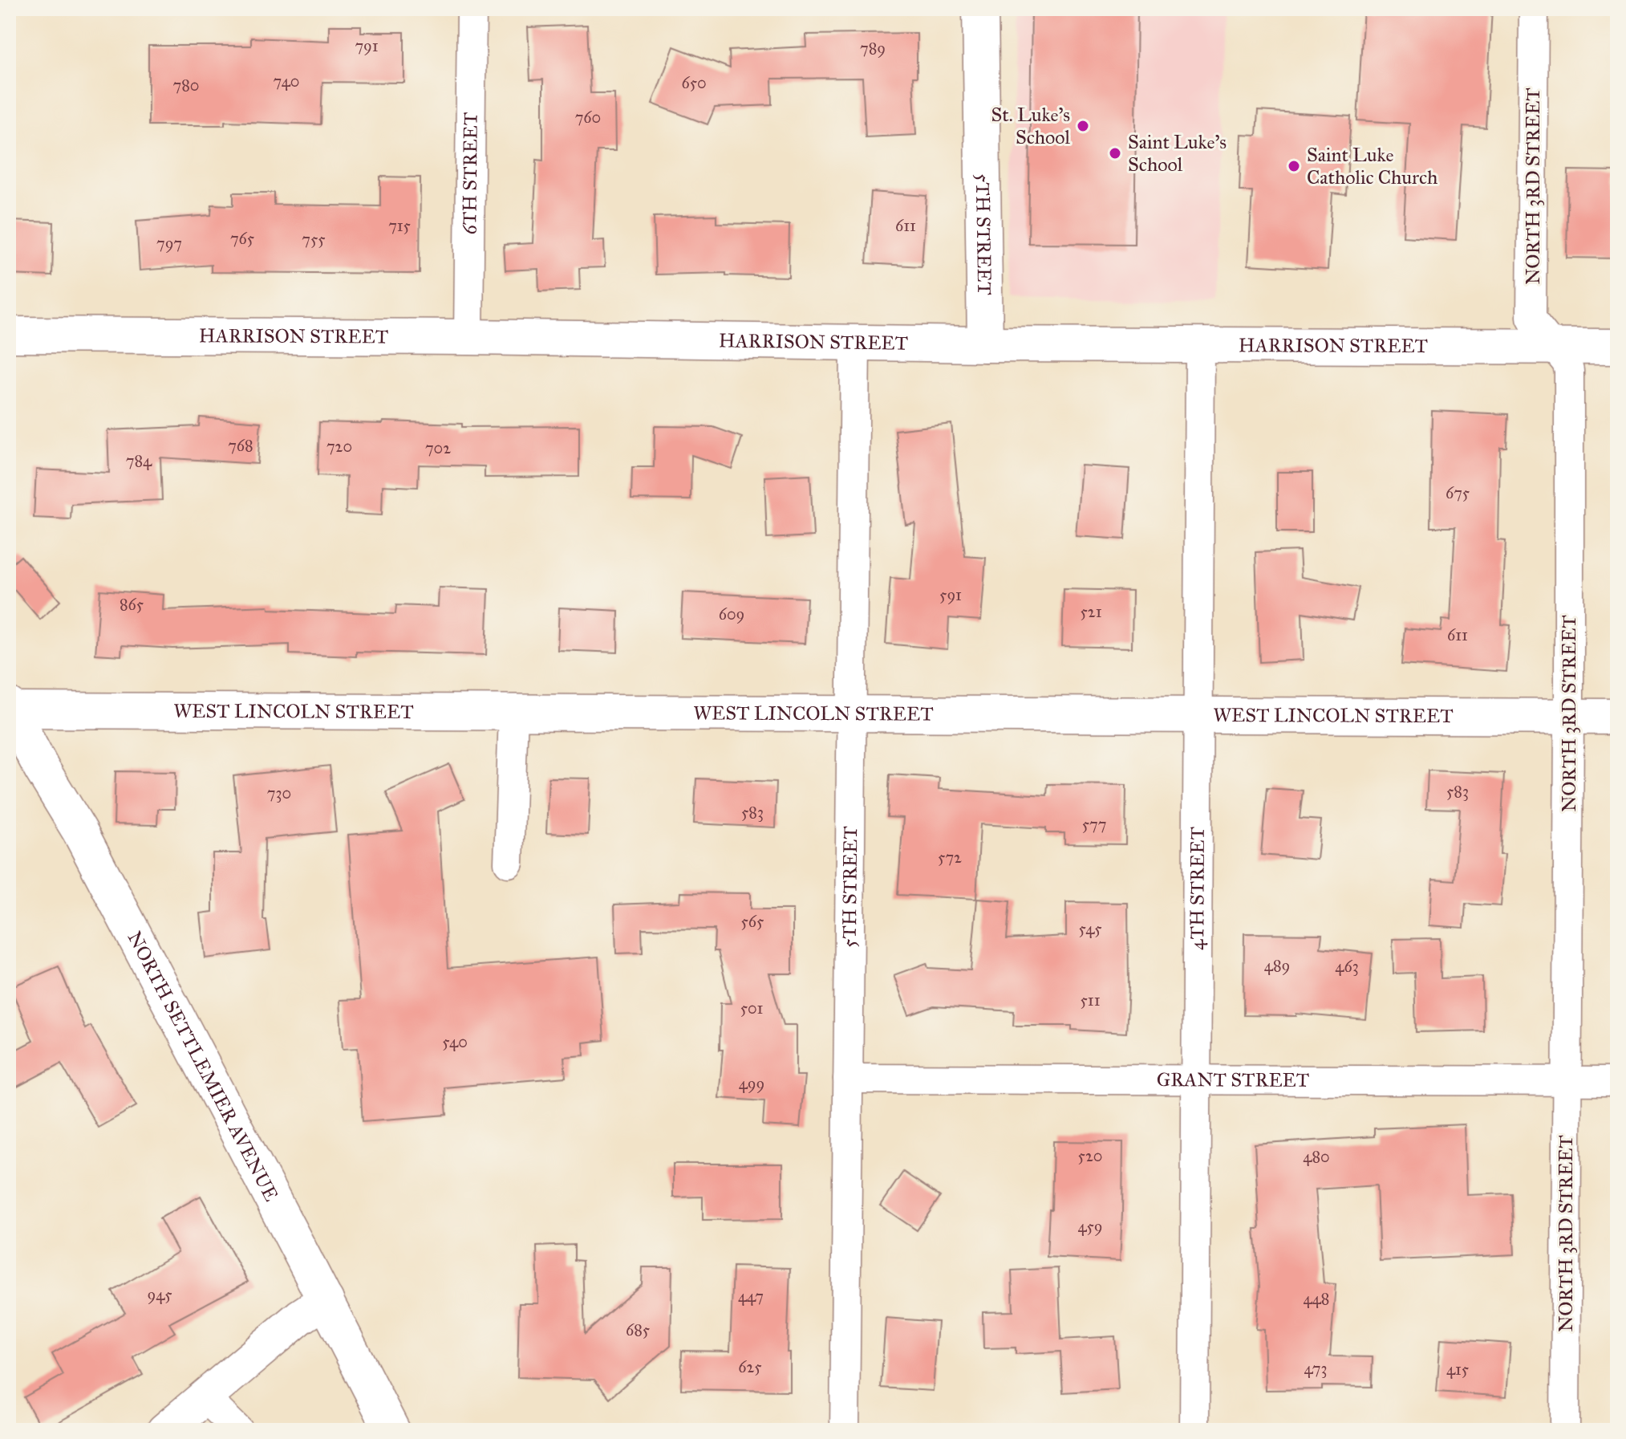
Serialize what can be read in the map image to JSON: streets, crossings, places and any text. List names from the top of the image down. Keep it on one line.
{"streets":{"street":["6TH STREET","NORTH 3RD STREET","5TH STREET","HARRISON STREET","WEST LINCOLN STREET","4TH STREET","NORTH SETTLEMIER AVENUE","GRANT STREET"]},"crossings":[["6TH STREET","HARRISON STREET"],["NORTH 3RD STREET","HARRISON STREET"],["NORTH 3RD STREET","WEST LINCOLN STREET"],["NORTH 3RD STREET","GRANT STREET"],["5TH STREET","HARRISON STREET"],["5TH STREET","WEST LINCOLN STREET"],["5TH STREET","GRANT STREET"],["HARRISON STREET","4TH STREET"],["WEST LINCOLN STREET","4TH STREET"],["WEST LINCOLN STREET","NORTH SETTLEMIER AVENUE"],["4TH STREET","GRANT STREET"]],"places":["St. Luke's School","Saint Luke's School","Saint Luke Catholic Church"],"house_numbers":["791","789","740","650","780","760","715","611","765","755","797","768","720","702","784","675","591","865","521","609","611","583","730","583","577","572","565","545","489","463","511","501","540","499","520","480","459","945","447","448","685","625","473","415"]}
